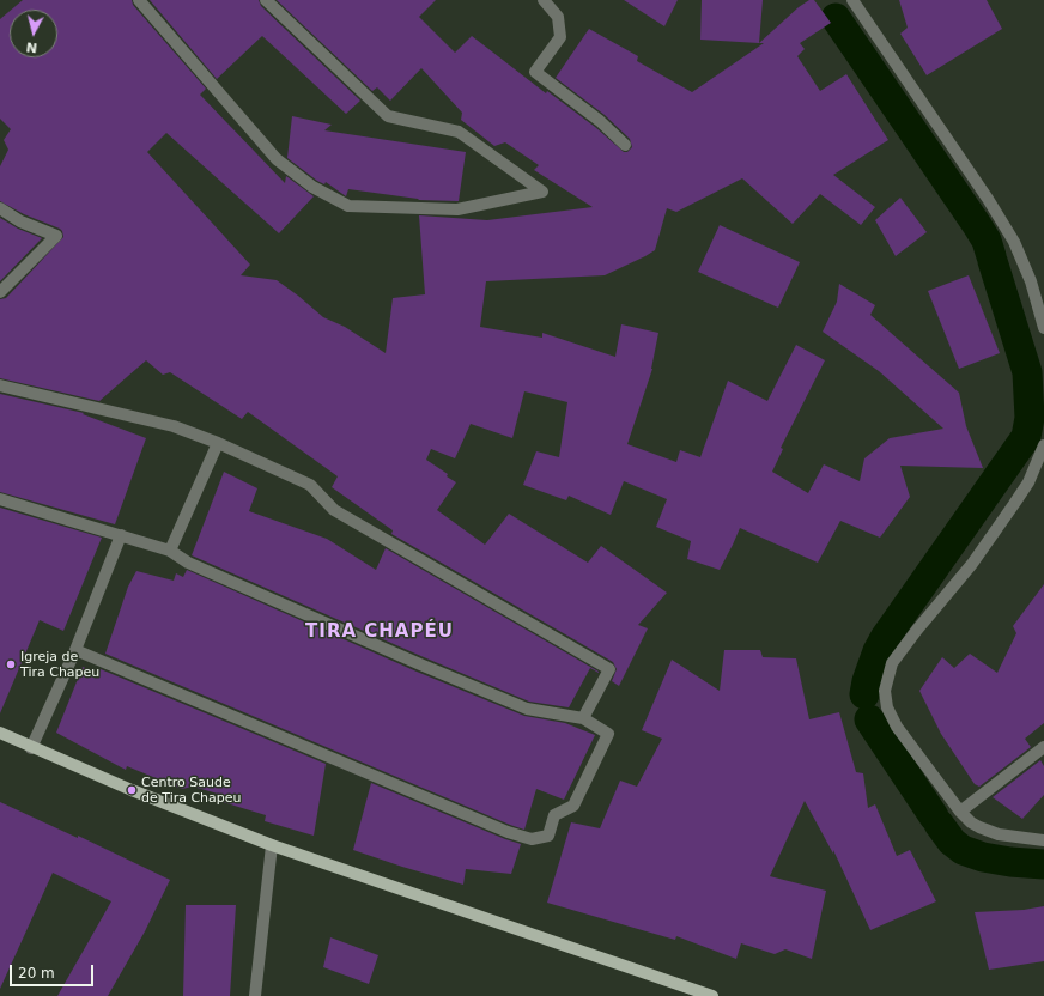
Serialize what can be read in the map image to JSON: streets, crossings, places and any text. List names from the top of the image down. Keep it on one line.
{"districts":["TIRA CHAPÉU"],"places":["Igreja de Tira Chapeu","Centro Saude de Tira Chapeu"],"scale_bar":"20 m","north":"bottom"}
